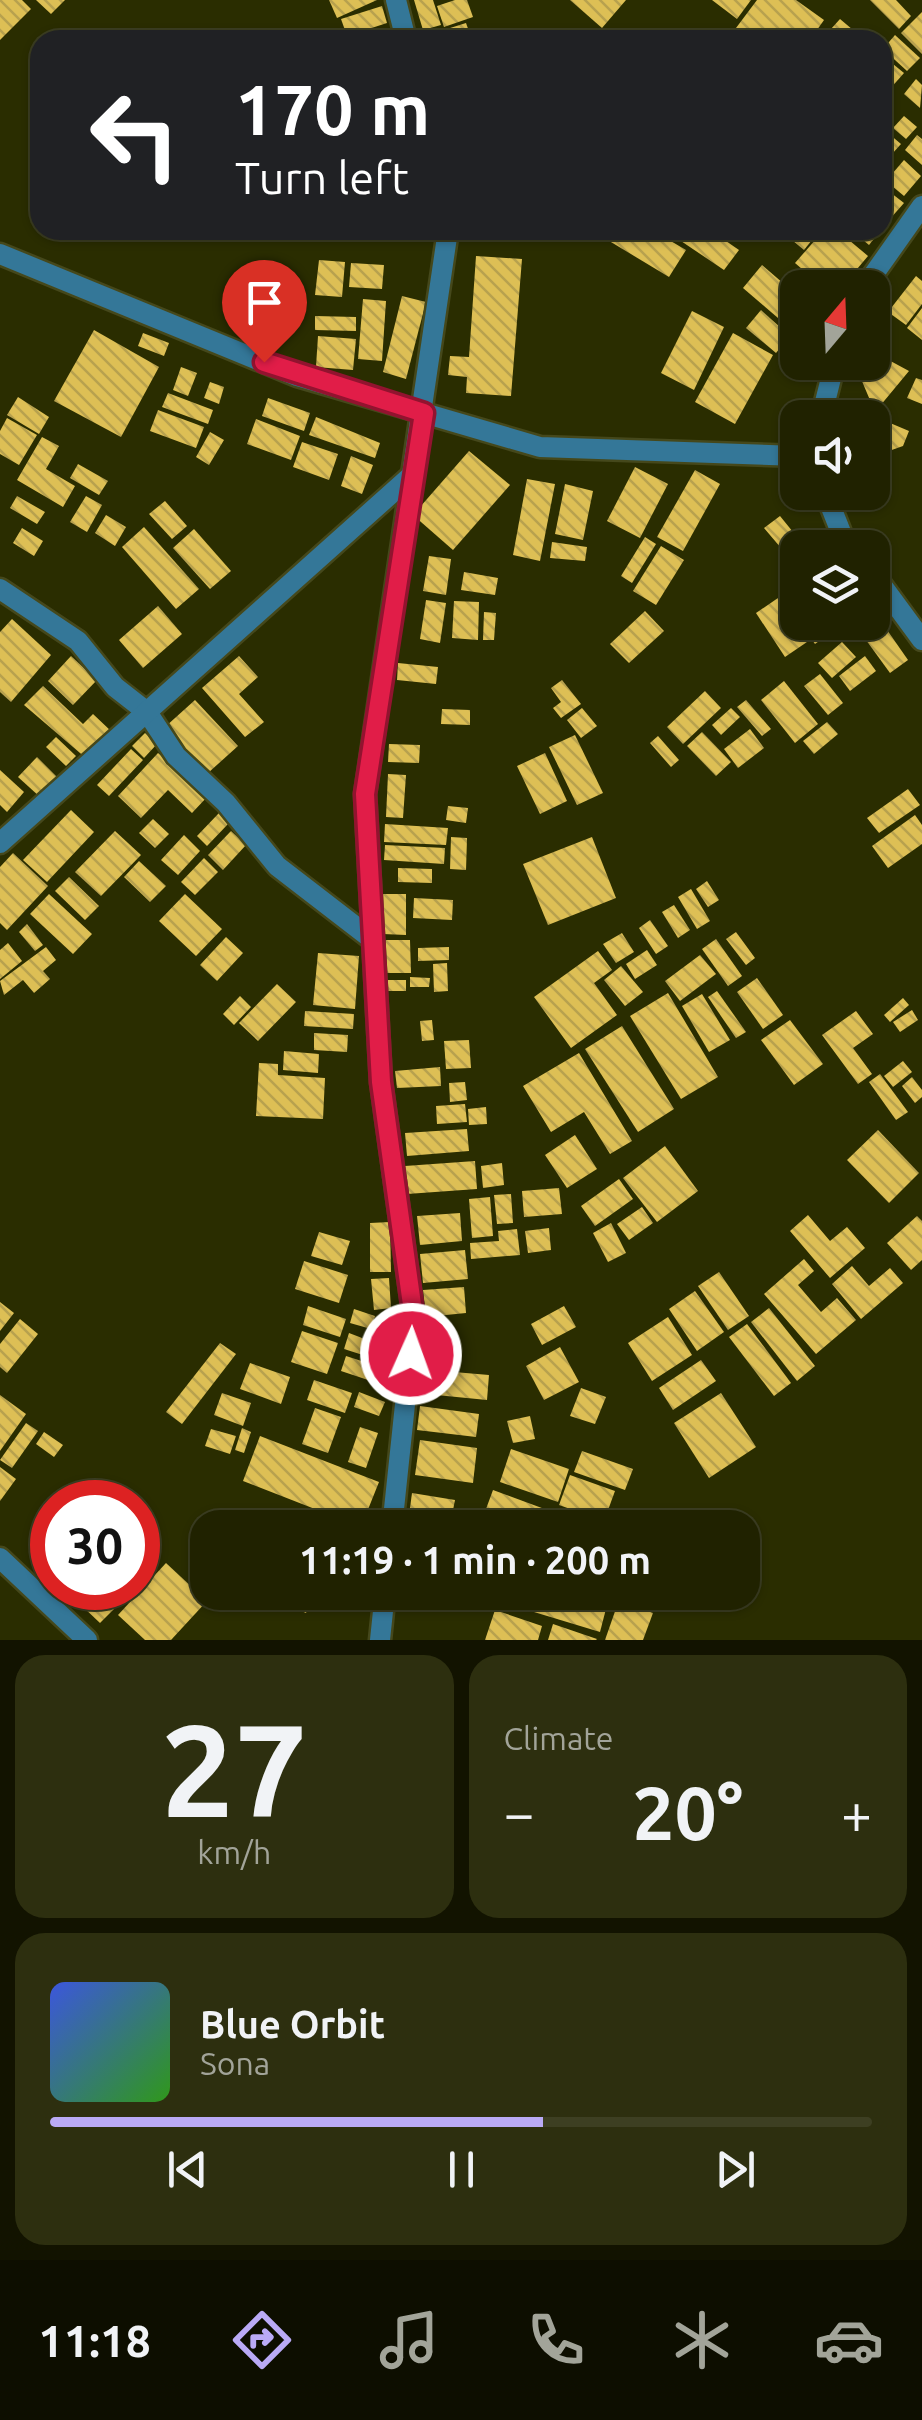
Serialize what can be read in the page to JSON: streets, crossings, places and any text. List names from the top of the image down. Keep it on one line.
{"north":"top","page":{"turn":["170 m","Turn left"],"limit":"30","trip":"11:19 · 1 min · 200 m","tile":[["27","km/h"],"Climate"],"heat":["−","20°","+"],"song":["Blue Orbit","Sona"],"tabs":"11:18"}}
